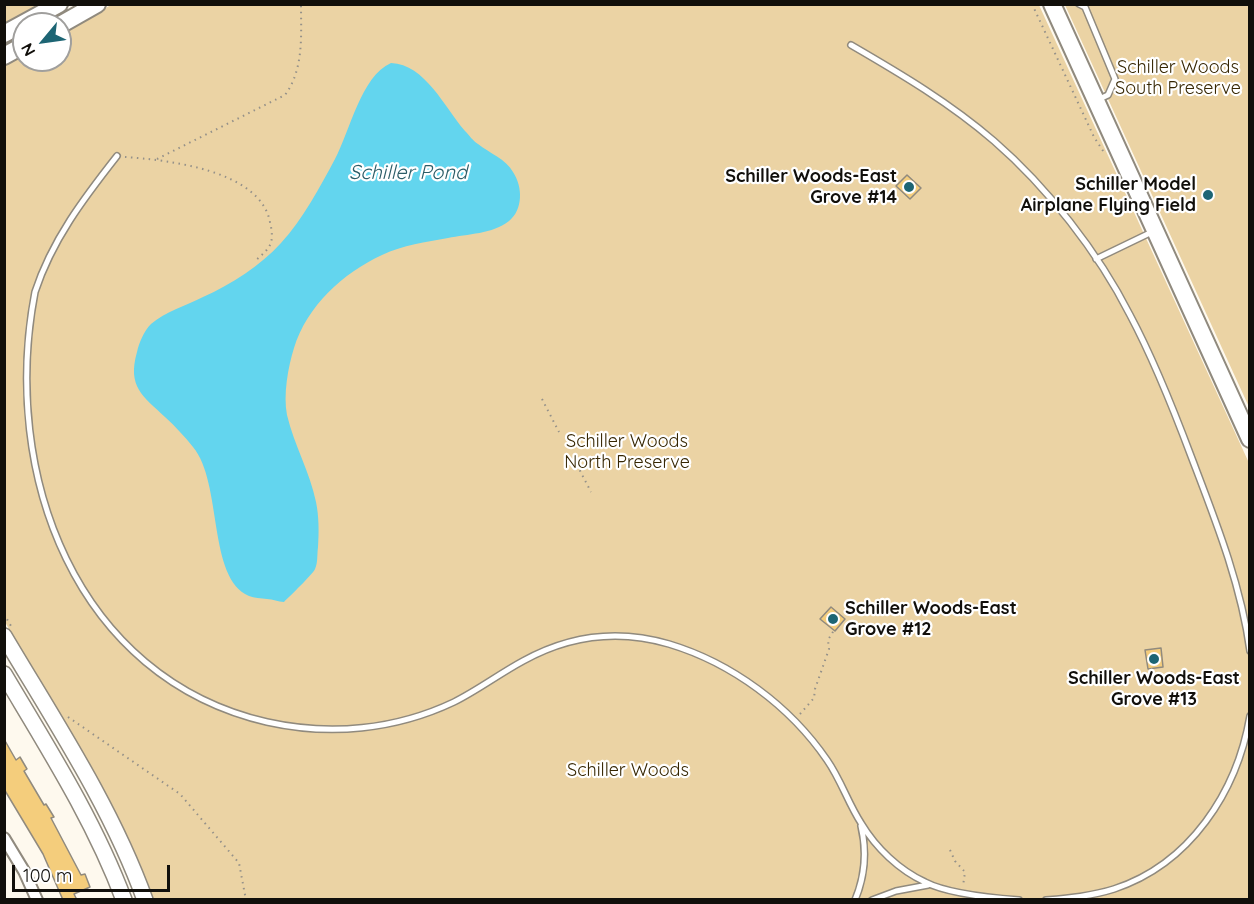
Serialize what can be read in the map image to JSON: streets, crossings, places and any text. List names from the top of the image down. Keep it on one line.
{"water":["Schiller Pond"],"parks":["Schiller Woods South Preserve","Schiller Woods North Preserve","Schiller Woods"],"places":["Schiller Woods-East Grove #14","Schiller Model Airplane Flying Field","Schiller Woods-East Grove #12","Schiller Woods-East Grove #13"],"scale_bar":"100 m","north":"bottom left"}
